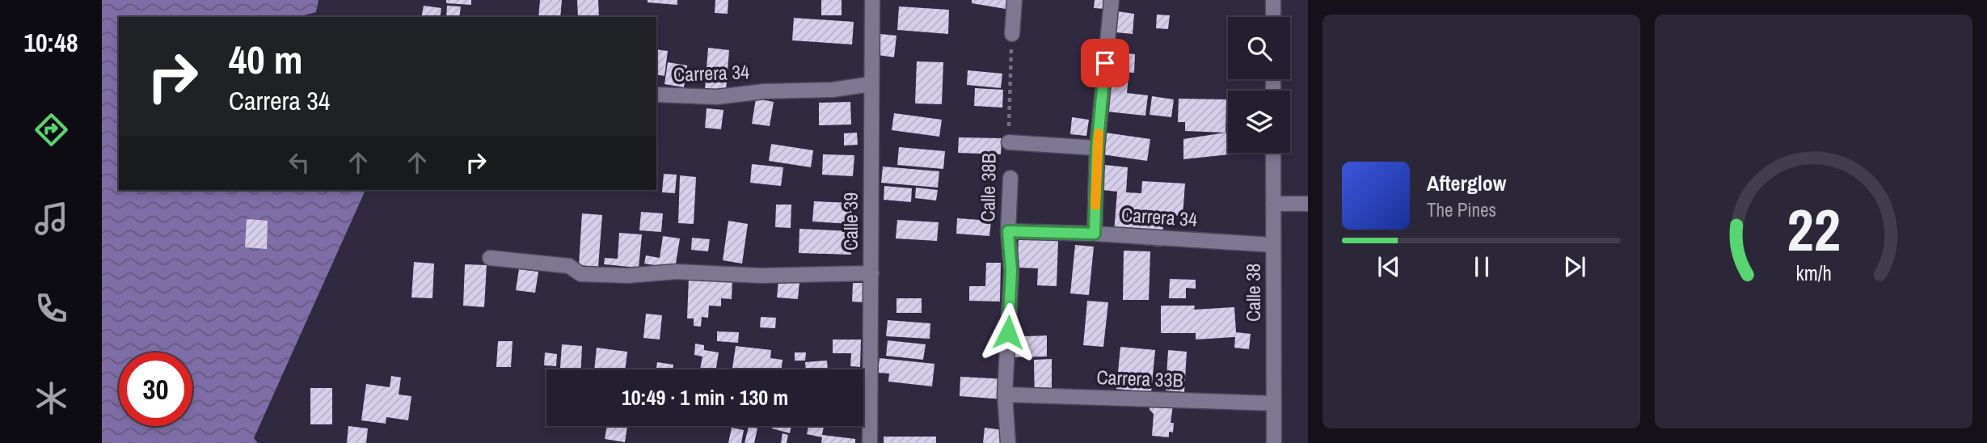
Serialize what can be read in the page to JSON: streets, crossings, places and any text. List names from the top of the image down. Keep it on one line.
{"streets":{"street":["Carrera 34","Calle 38B","Calle 39","Calle 38","Carrera 33B"]},"crossings":[["Carrera 34","Calle 38B"],["Carrera 34","Calle 39"],["Carrera 34","Calle 38"],["Calle 38B","Carrera 33B"],["Calle 38","Carrera 33B"]],"page":{"tabs":"10:48","turn":["40 m","Carrera 34"],"song":["Afterglow","The Pines"],"limit":"30","trip":"10:49 · 1 min · 130 m","gauge":["22","km/h"]}}
